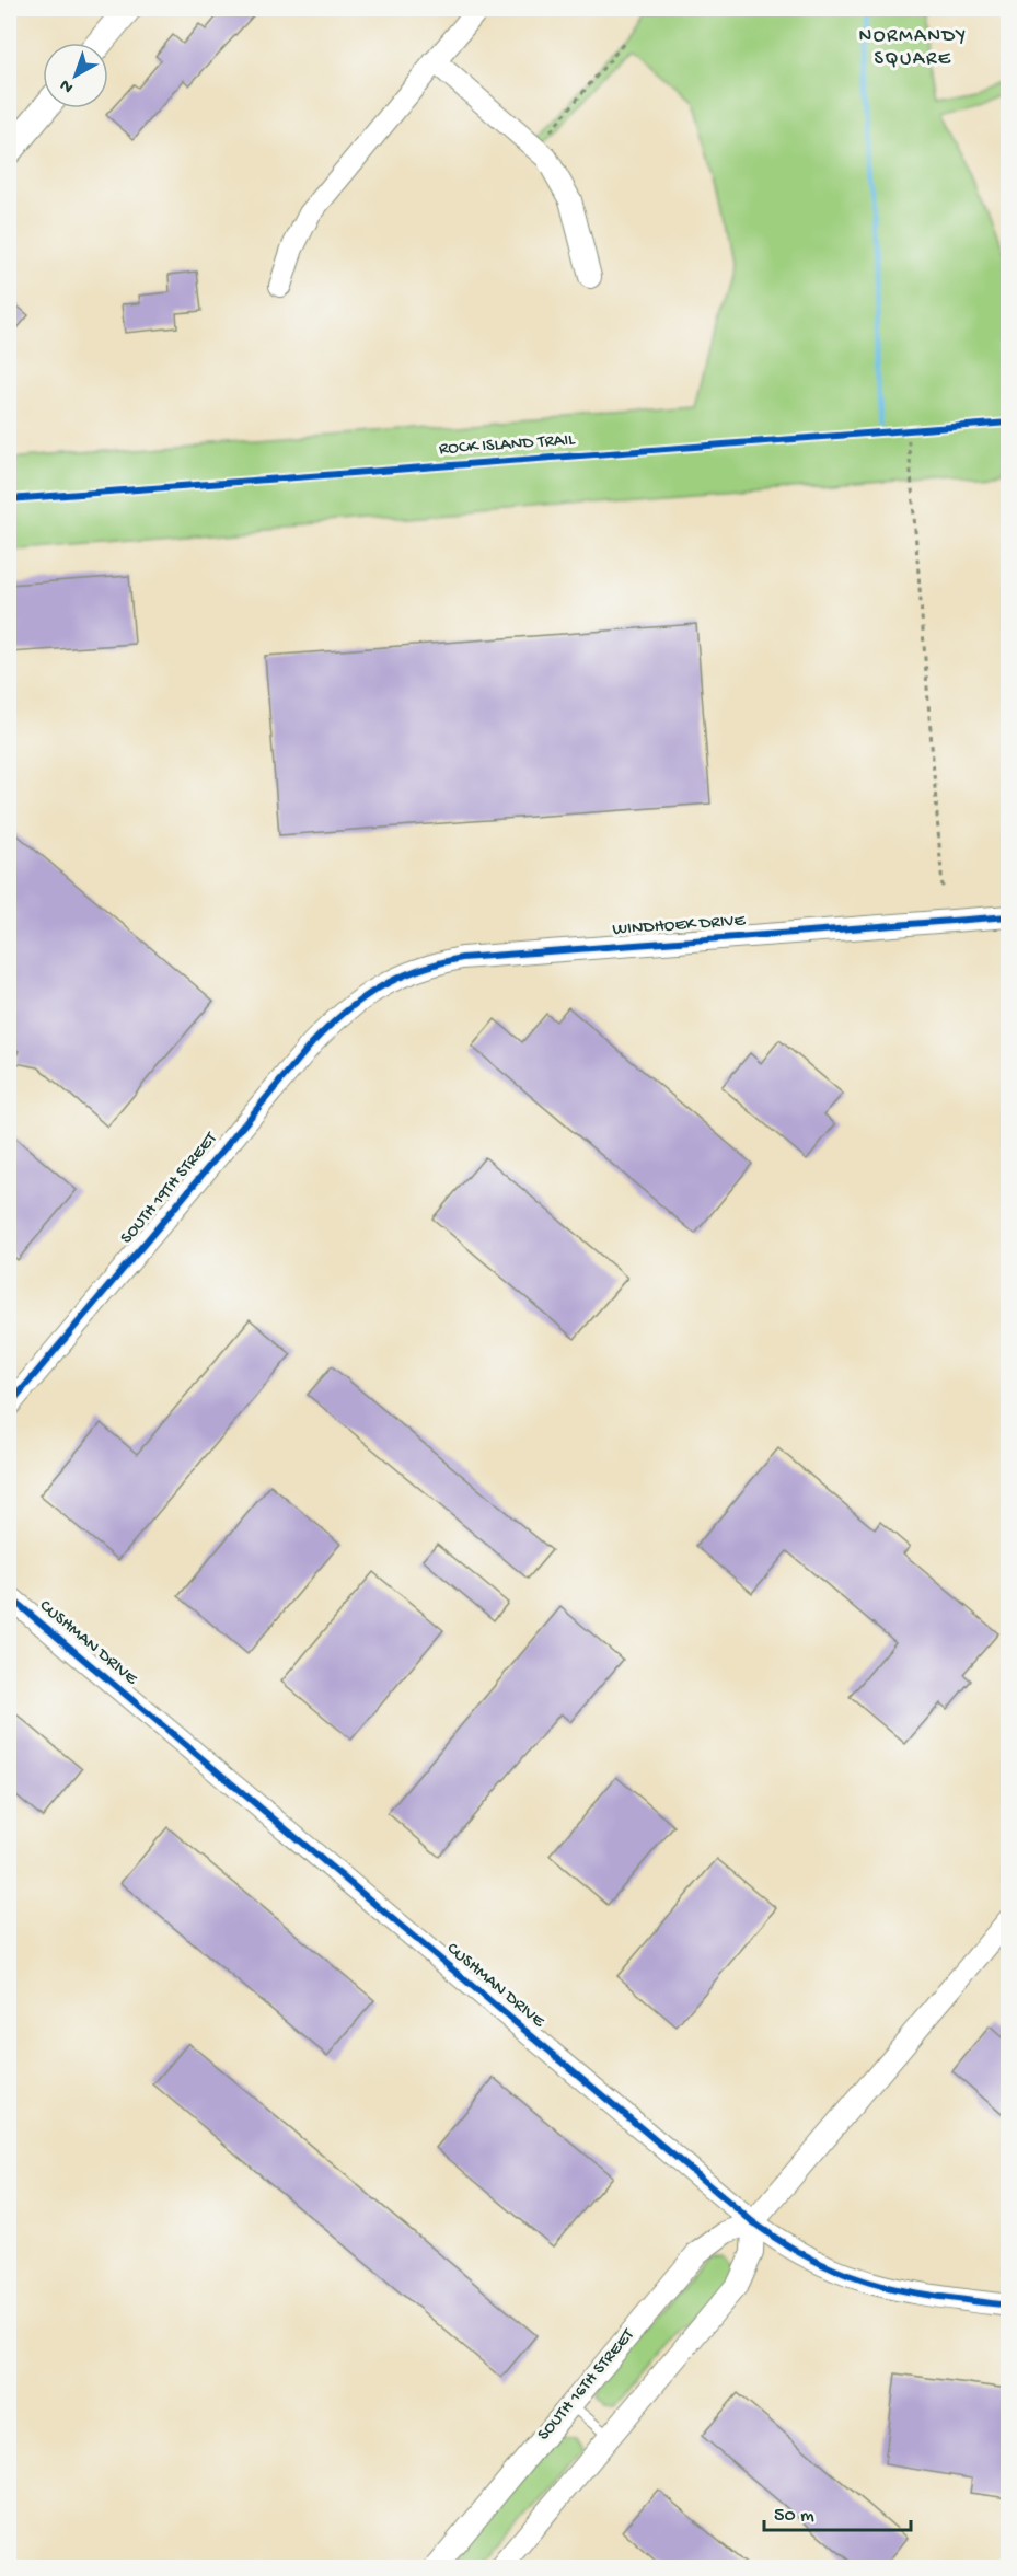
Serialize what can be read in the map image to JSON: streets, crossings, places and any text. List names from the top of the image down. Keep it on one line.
{"streets":{"street":["WINDHOEK DRIVE","SOUTH 19TH STREET","CUSHMAN DRIVE","SOUTH 16TH STREET"],"cycle path":["ROCK ISLAND TRAIL"]},"crossings":[["WINDHOEK DRIVE","SOUTH 19TH STREET"],["CUSHMAN DRIVE","SOUTH 16TH STREET"]],"districts":["NORMANDY SQUARE"],"scale_bar":"50 m","north":"bottom left"}
